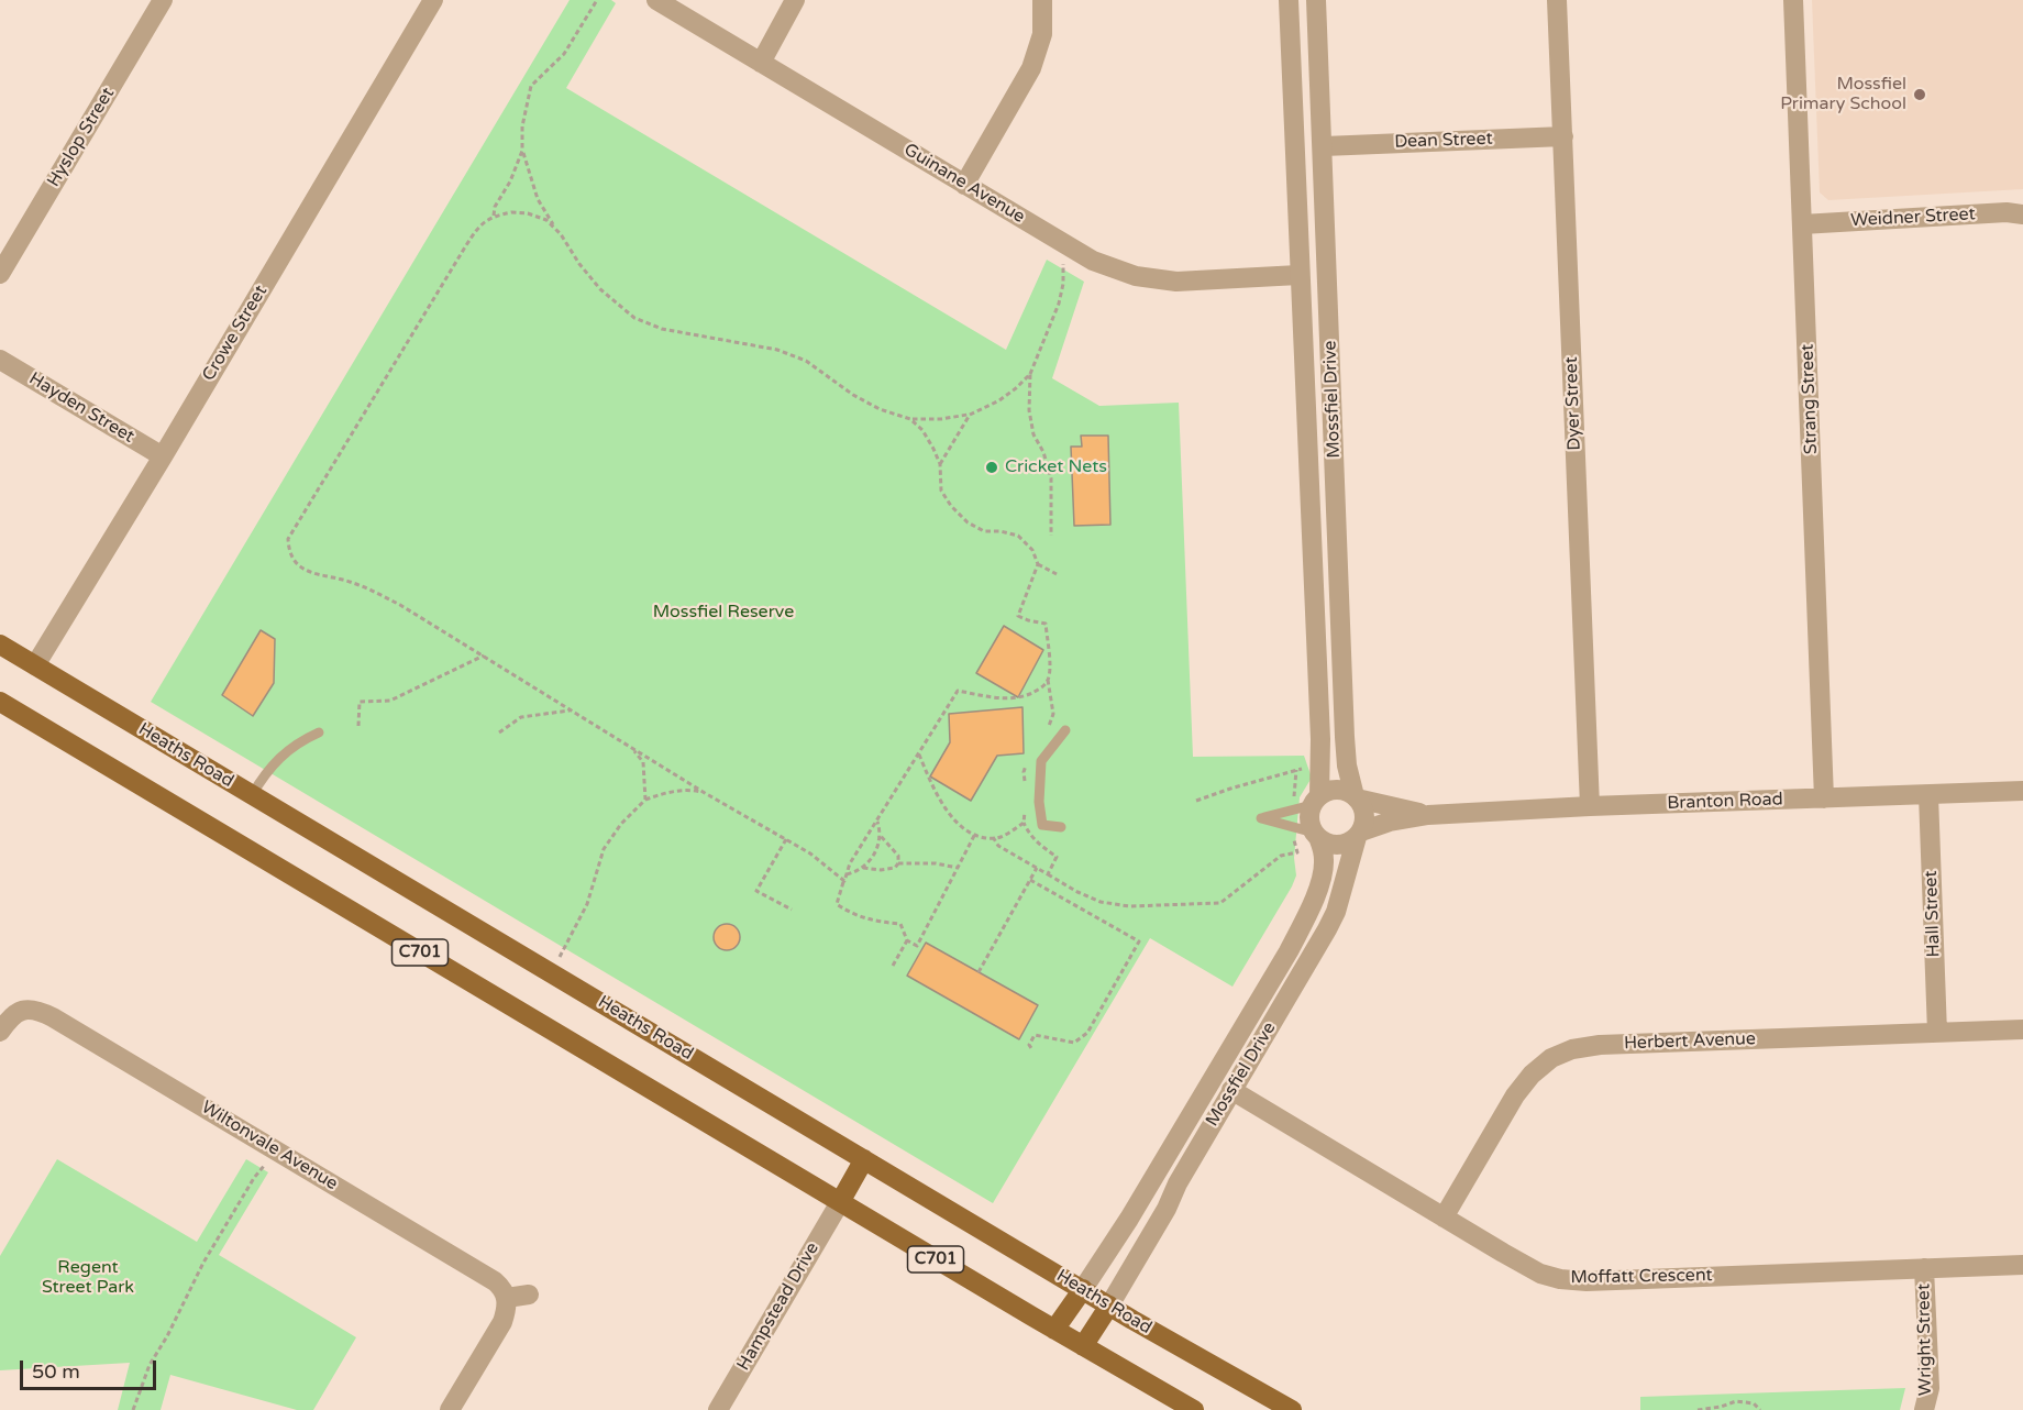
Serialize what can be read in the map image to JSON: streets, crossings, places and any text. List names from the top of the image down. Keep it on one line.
{"streets":{"main road":["Heaths Road","C701"],"street":["Hyslop Street","Dean Street","Guinane Avenue","Weidner Street","Crowe Street","Mossfiel Drive","Strang Street","Dyer Street","Hayden Street","Branton Road","Hall Street","Herbert Avenue","Wiltonvale Avenue","Moffatt Crescent","Hampstead Drive","Wright Street"]},"crossings":[["Dean Street","Mossfiel Drive"],["Dean Street","Dyer Street"],["Guinane Avenue","Mossfiel Drive"],["Weidner Street","Strang Street"],["Crowe Street","Hayden Street"],["Crowe Street","Heaths Road"],["Mossfiel Drive","Heaths Road"],["Mossfiel Drive","Branton Road"],["Mossfiel Drive","Moffatt Crescent"],["Strang Street","Branton Road"],["Dyer Street","Branton Road"],["Branton Road","Hall Street"],["Hall Street","Herbert Avenue"],["C701","Hampstead Drive"],["Herbert Avenue","Moffatt Crescent"],["Moffatt Crescent","Wright Street"]],"parks":["Mossfiel Reserve","Regent Street Park"],"places":["Mossfiel Primary School","Cricket Nets"],"scale_bar":"50 m"}
